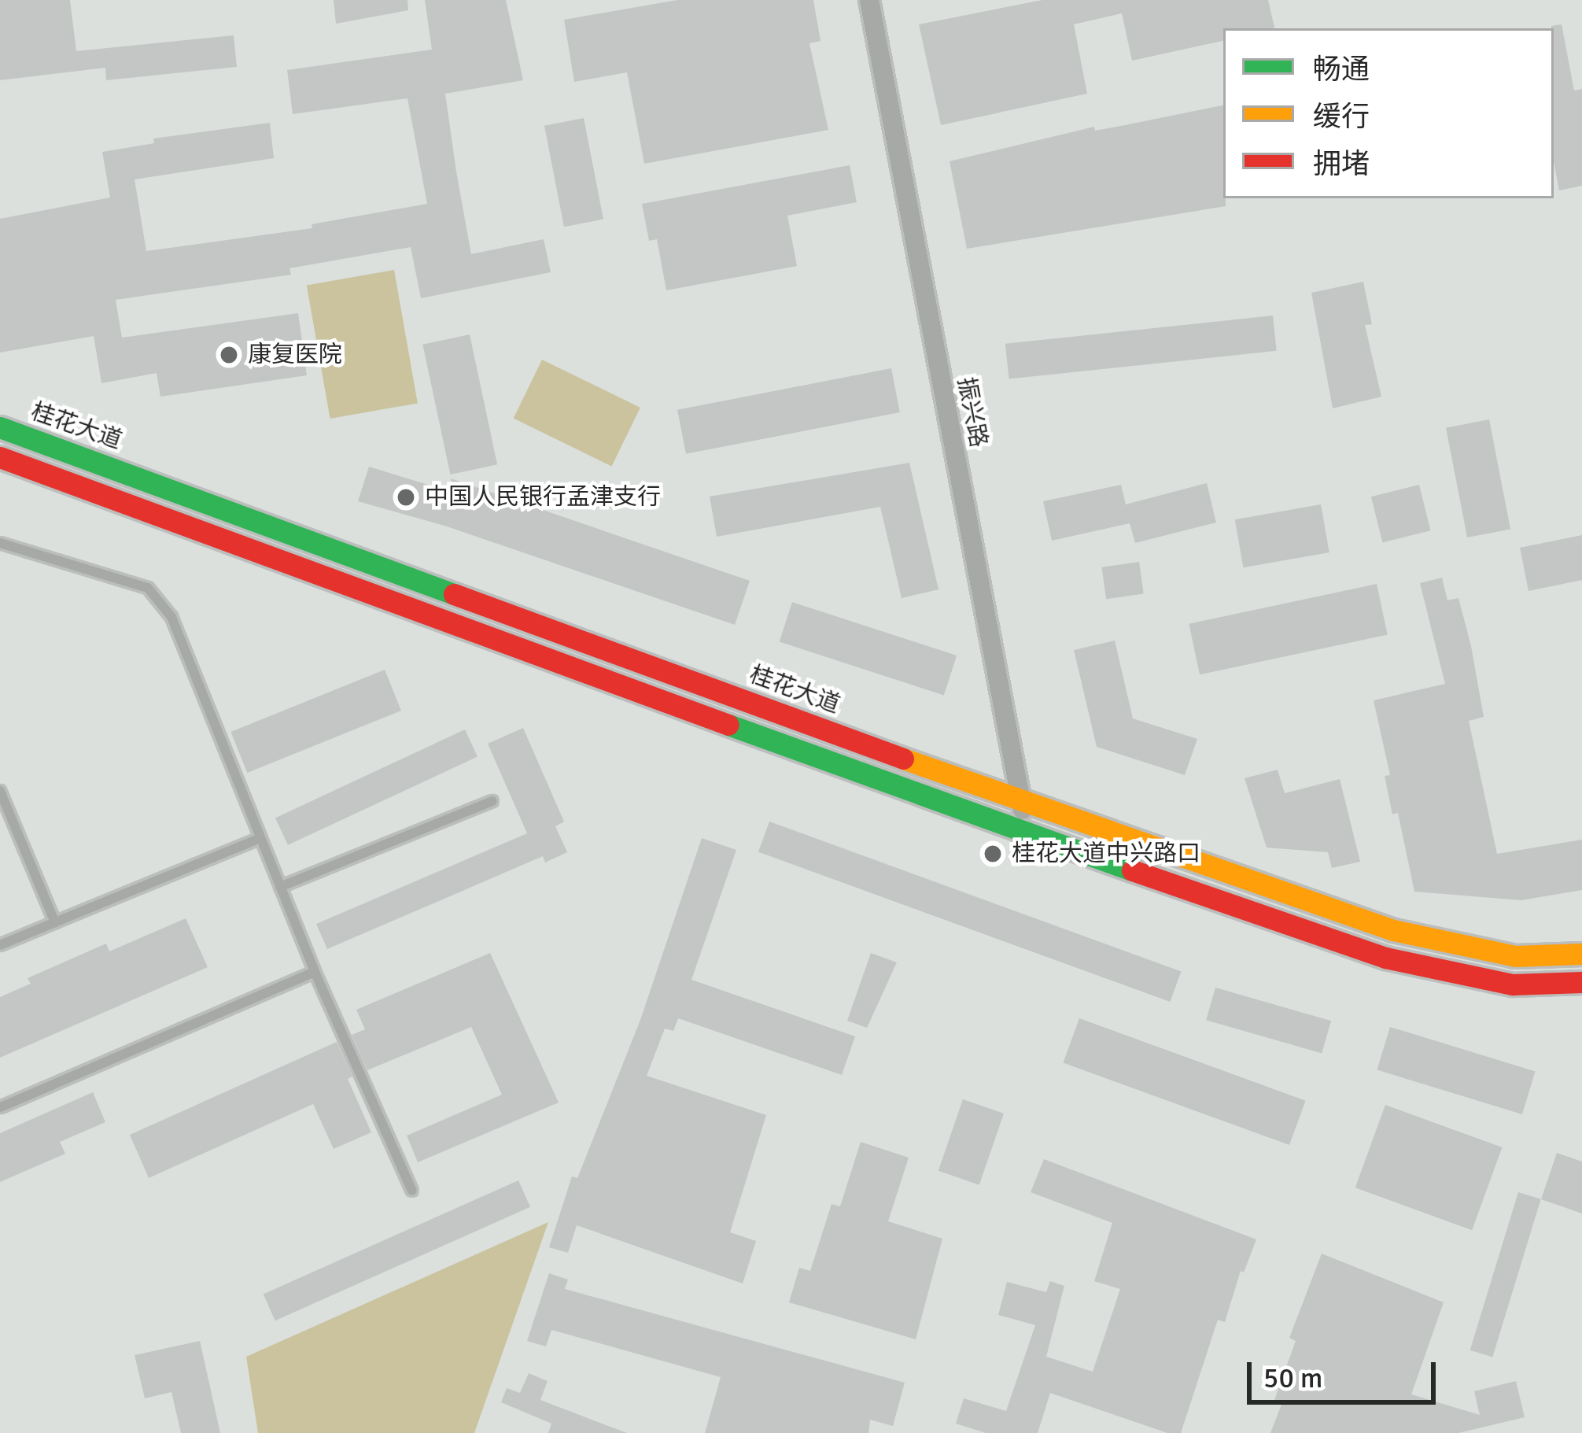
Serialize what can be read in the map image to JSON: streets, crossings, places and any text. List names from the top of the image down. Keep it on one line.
{"streets":{"main road":["桂花大道"],"street":["振兴路"]},"crossings":[["振兴路","桂花大道"]],"places":["康复医院","中国人民银行孟津支行","桂花大道中兴路口"],"legend":["畅通","缓行","拥堵"],"scale_bar":"50 m"}
